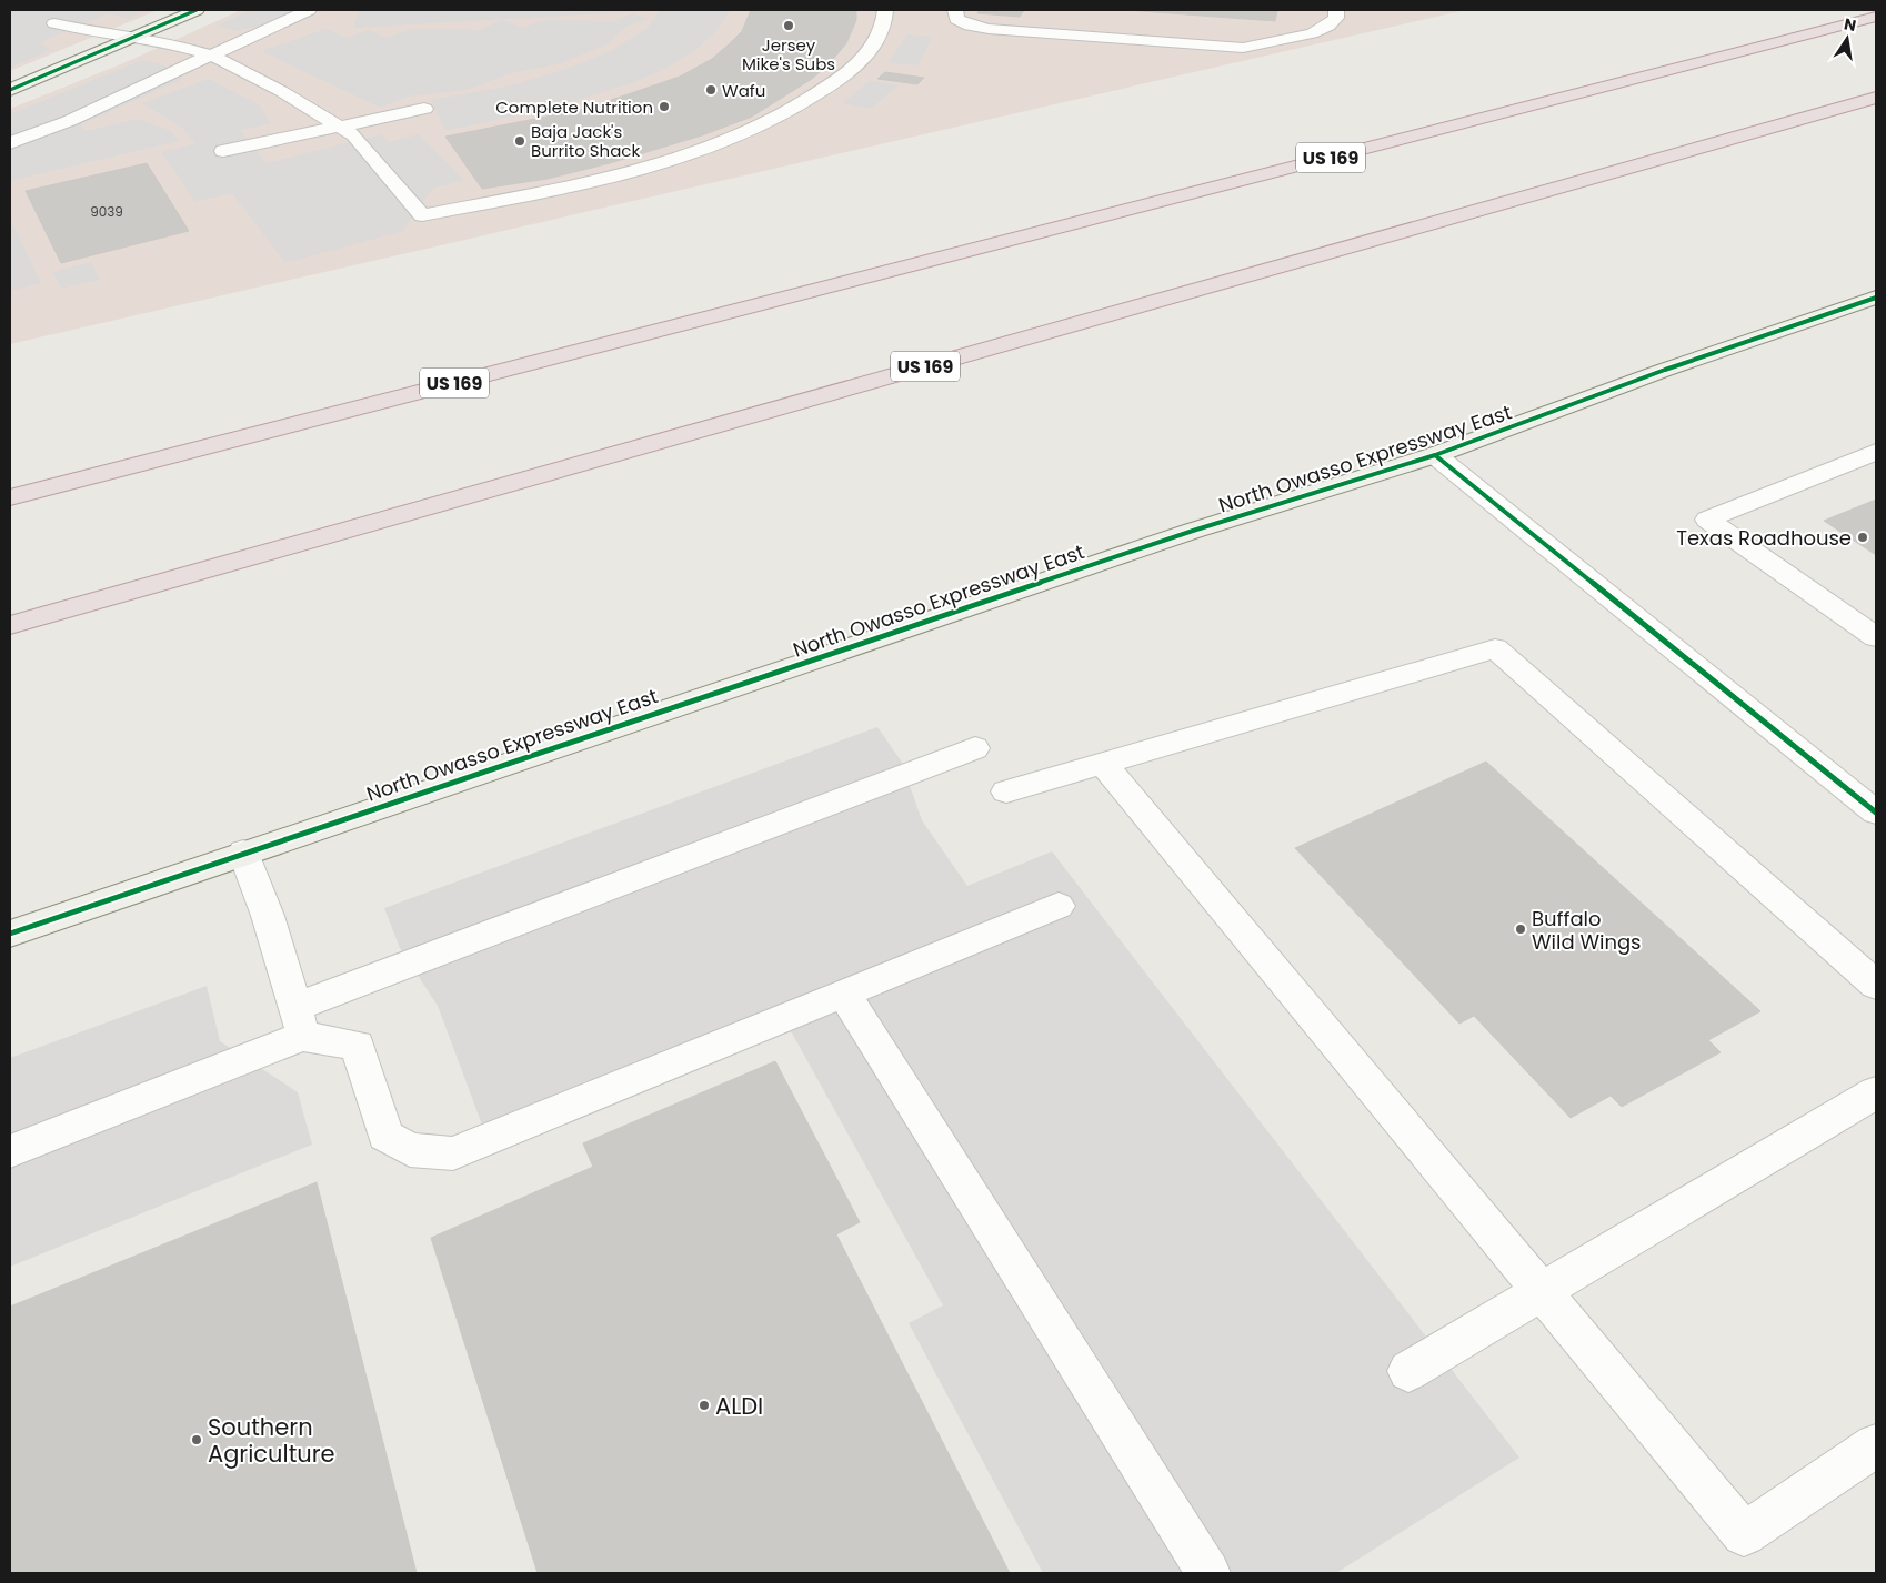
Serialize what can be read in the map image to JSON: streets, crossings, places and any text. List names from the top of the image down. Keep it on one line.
{"streets":{"highway":["US 169"],"street":["North Owasso Expressway East"]},"places":["Jersey Mike's Subs","Wafu","Complete Nutrition","Baja Jack's Burrito Shack","Texas Roadhouse","Buffalo Wild Wings","ALDI","Southern Agriculture"],"house_numbers":["9039"],"north":"top"}
